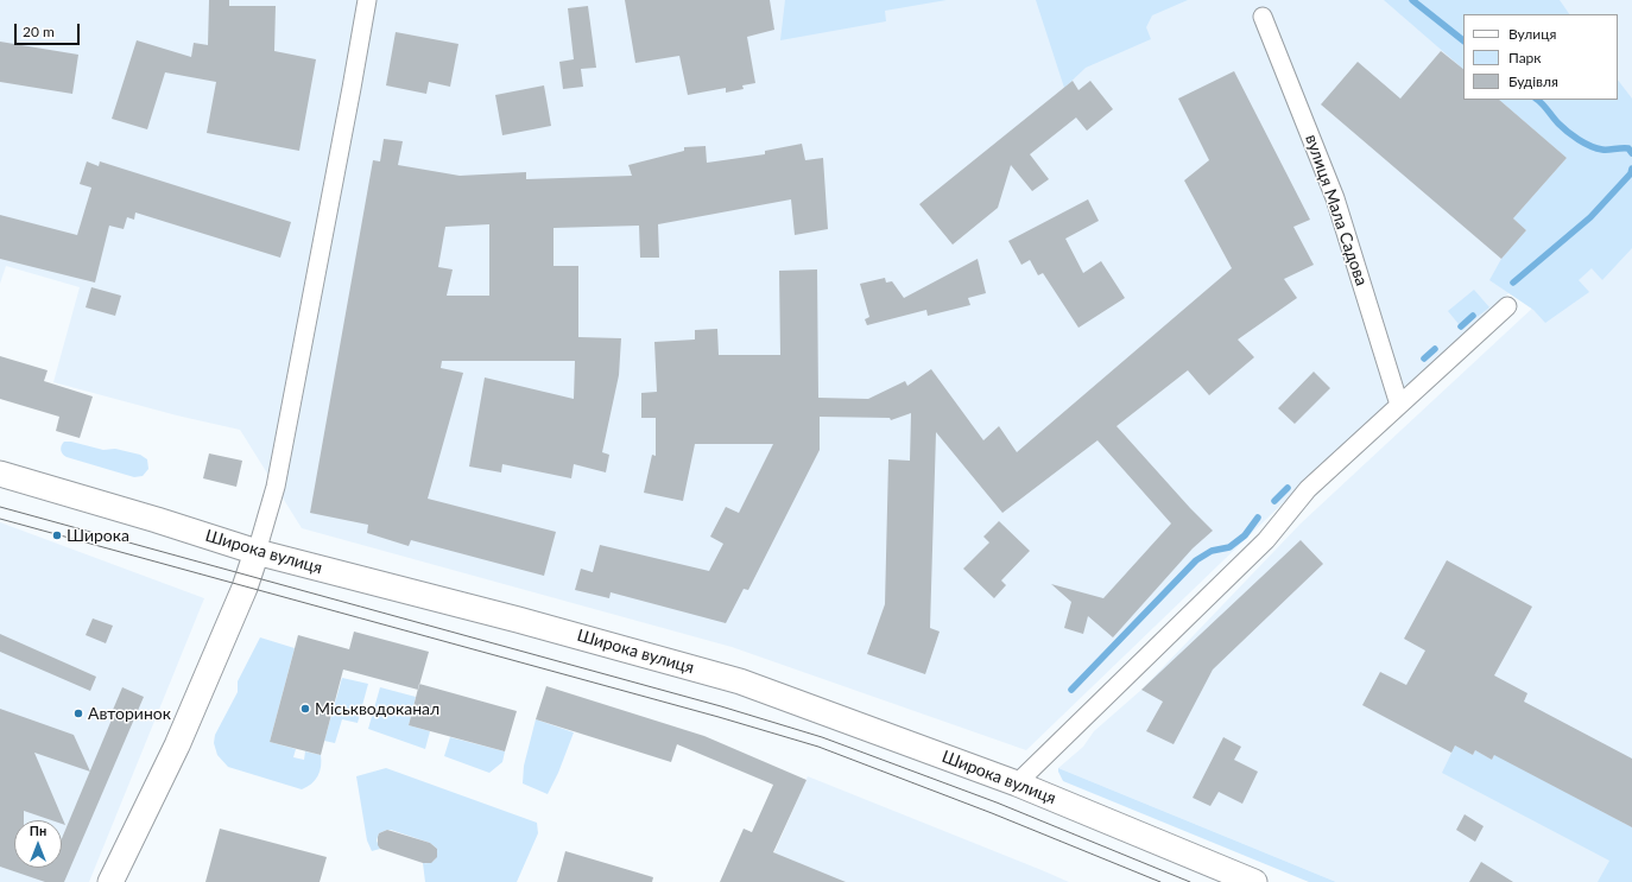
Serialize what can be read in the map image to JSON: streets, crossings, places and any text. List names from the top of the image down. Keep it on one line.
{"streets":{"street":["вулиця Мала Садова","Широка вулиця"]},"places":["Широка","Міськводоканал","Авторинок"],"legend":["Вулиця","Парк","Будівля"],"scale_bar":"20 m","north":"top"}
